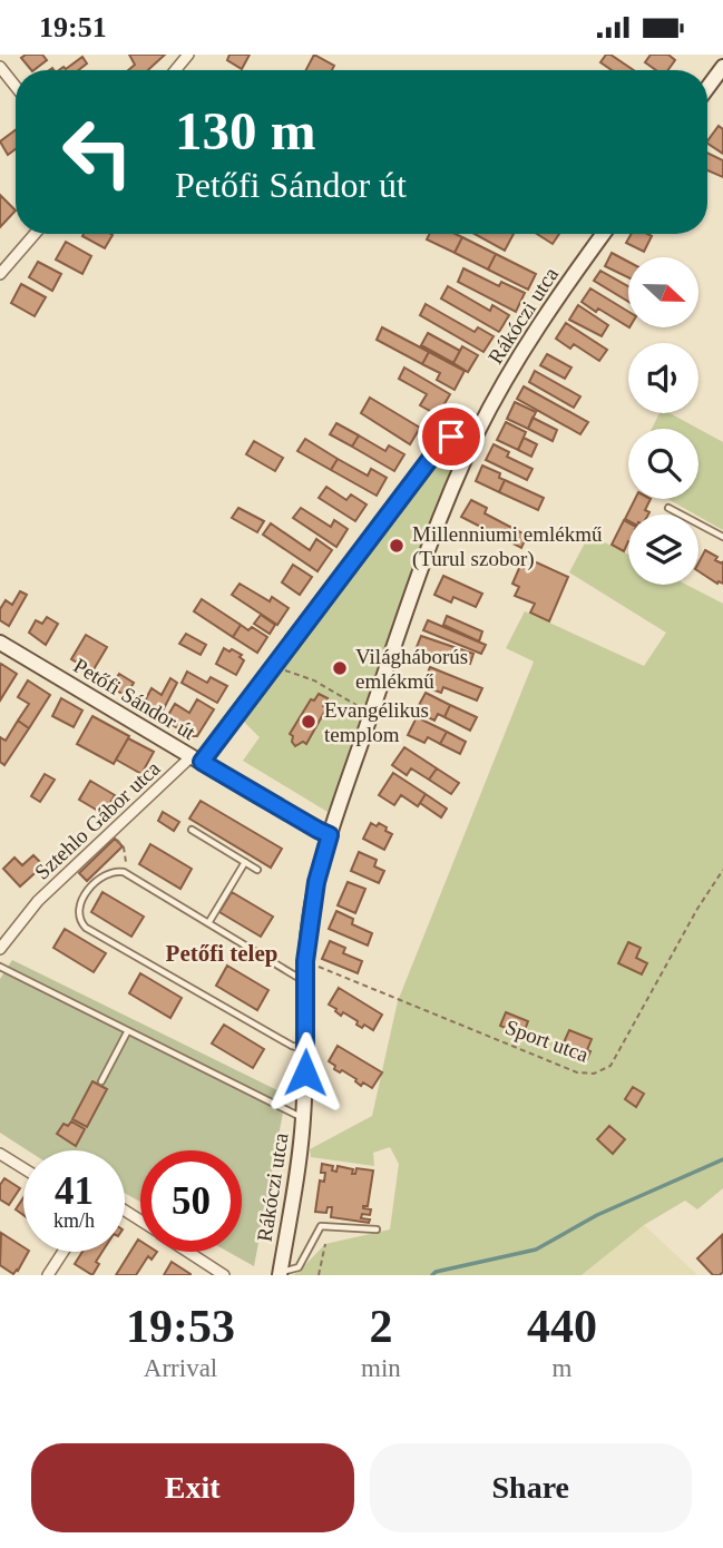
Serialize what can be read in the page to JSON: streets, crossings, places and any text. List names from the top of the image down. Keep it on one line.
{"streets":{"main road":["Rákóczi utca","Petőfi Sándor út"],"street":["Sztehlo Gábor utca"],"path":["Sport utca"]},"crossings":[["Rákóczi utca","Petőfi Sándor út"],["Rákóczi utca","Sport utca"],["Petőfi Sándor út","Sztehlo Gábor utca"]],"districts":["Petőfi telep"],"places":["Millenniumi emlékmű (Turul szobor)","Világháborús emlékmű","Evangélikus templom"],"north":"right","page":{"status":"19:51","turn":["130 m","Petőfi Sándor út"],"speed":"41 km/h","limit":"50","eta":["19:53","Arrival","2","min","440","m"],"buttons":["Exit","Share"]}}
